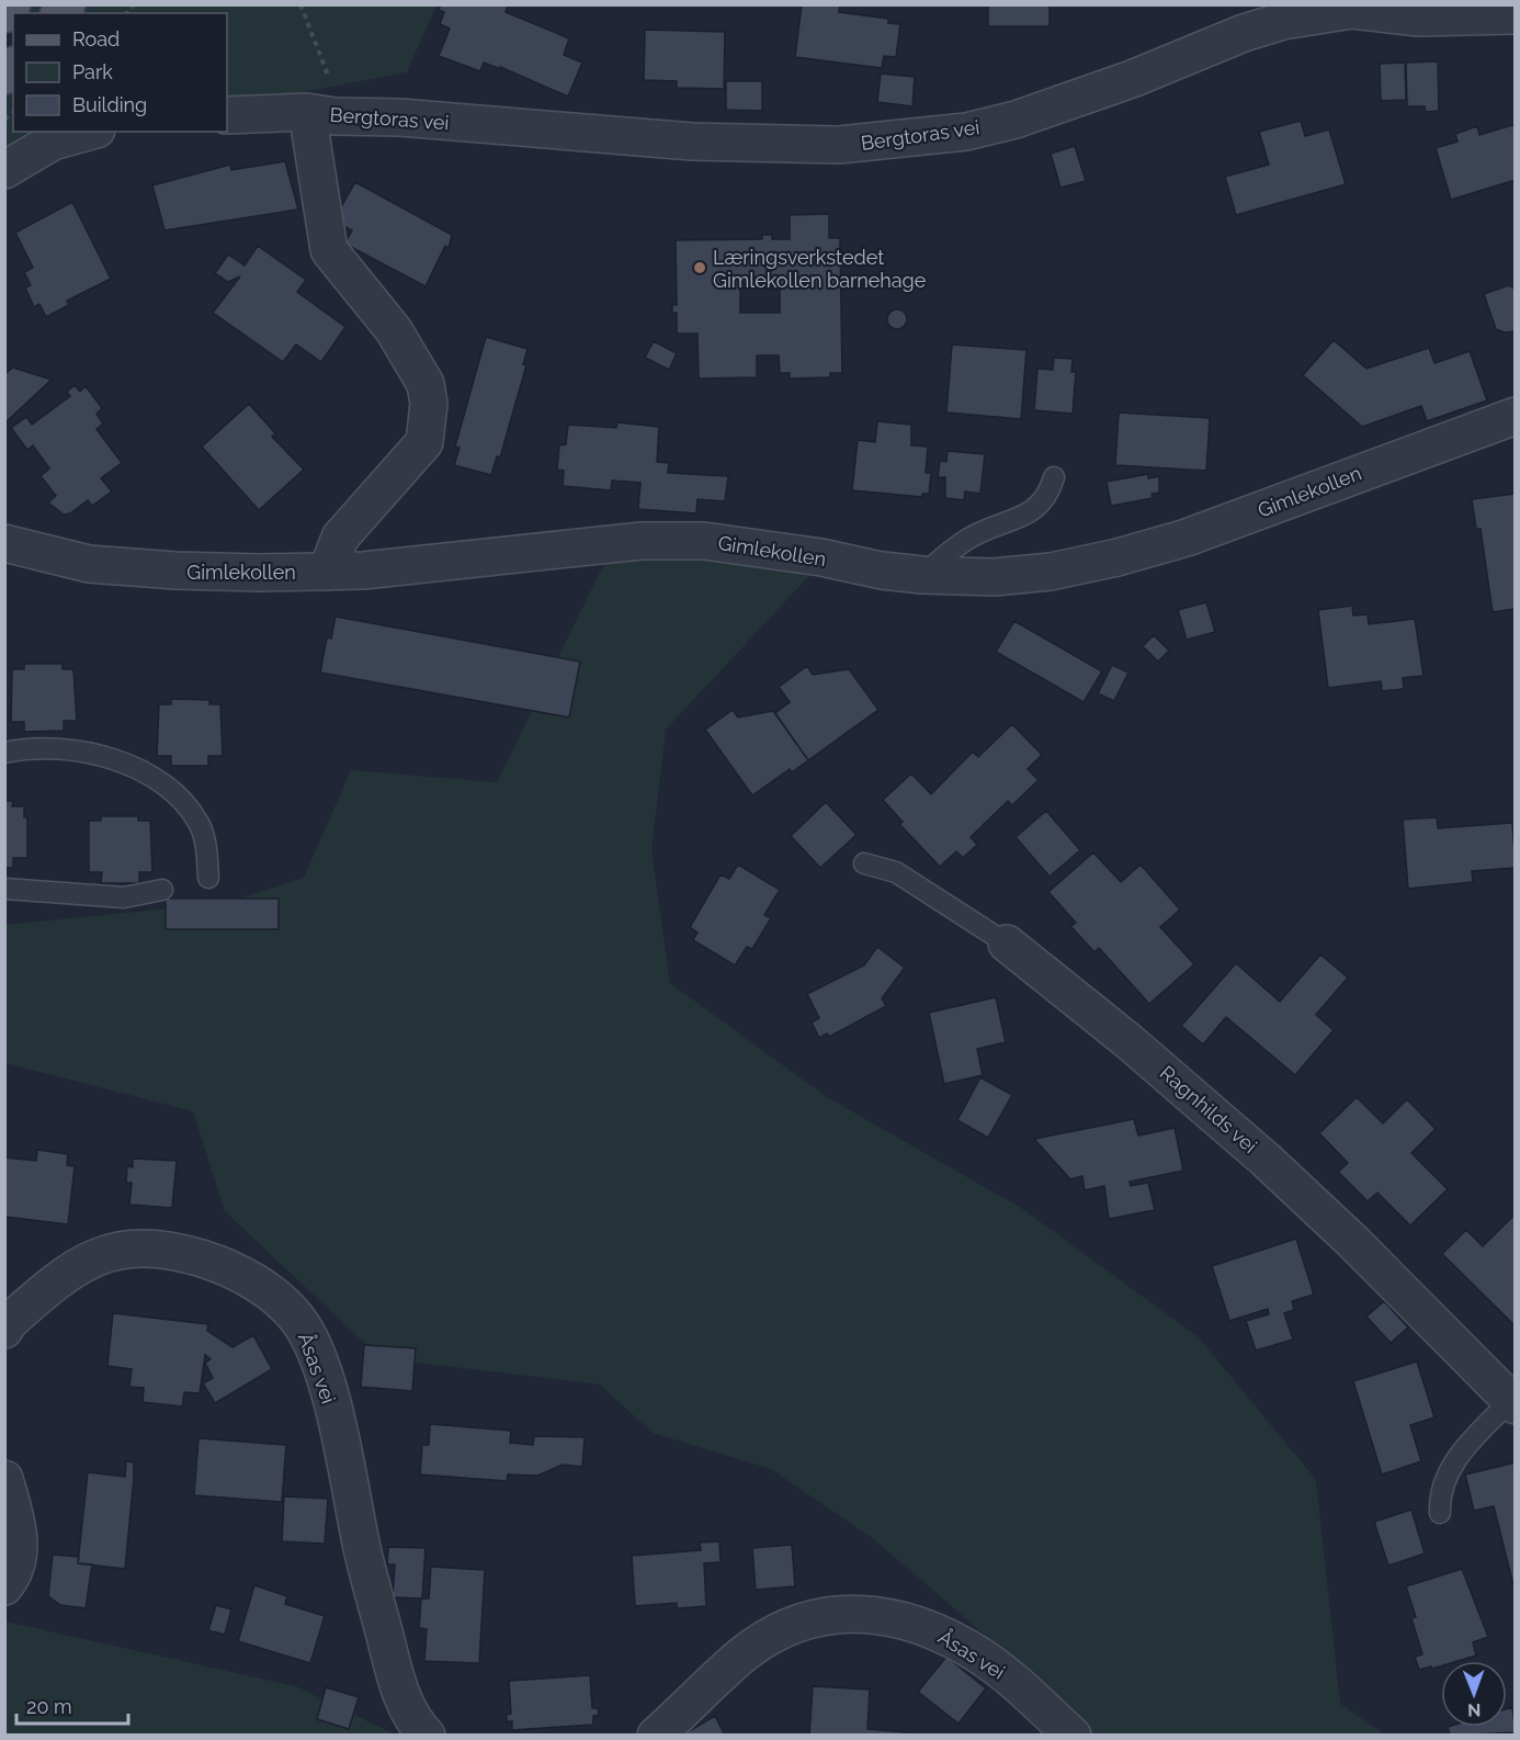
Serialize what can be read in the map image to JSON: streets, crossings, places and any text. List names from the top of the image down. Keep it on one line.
{"streets":{"street":["Bergtoras vei","Gimlekollen","Ragnhilds vei","Åsas vei"]},"crossings":[["Bergtoras vei","Gimlekollen"]],"places":["Læringsverkstedet Gimlekollen barnehage"],"legend":["Road","Park","Building"],"scale_bar":"20 m","north":"bottom"}
